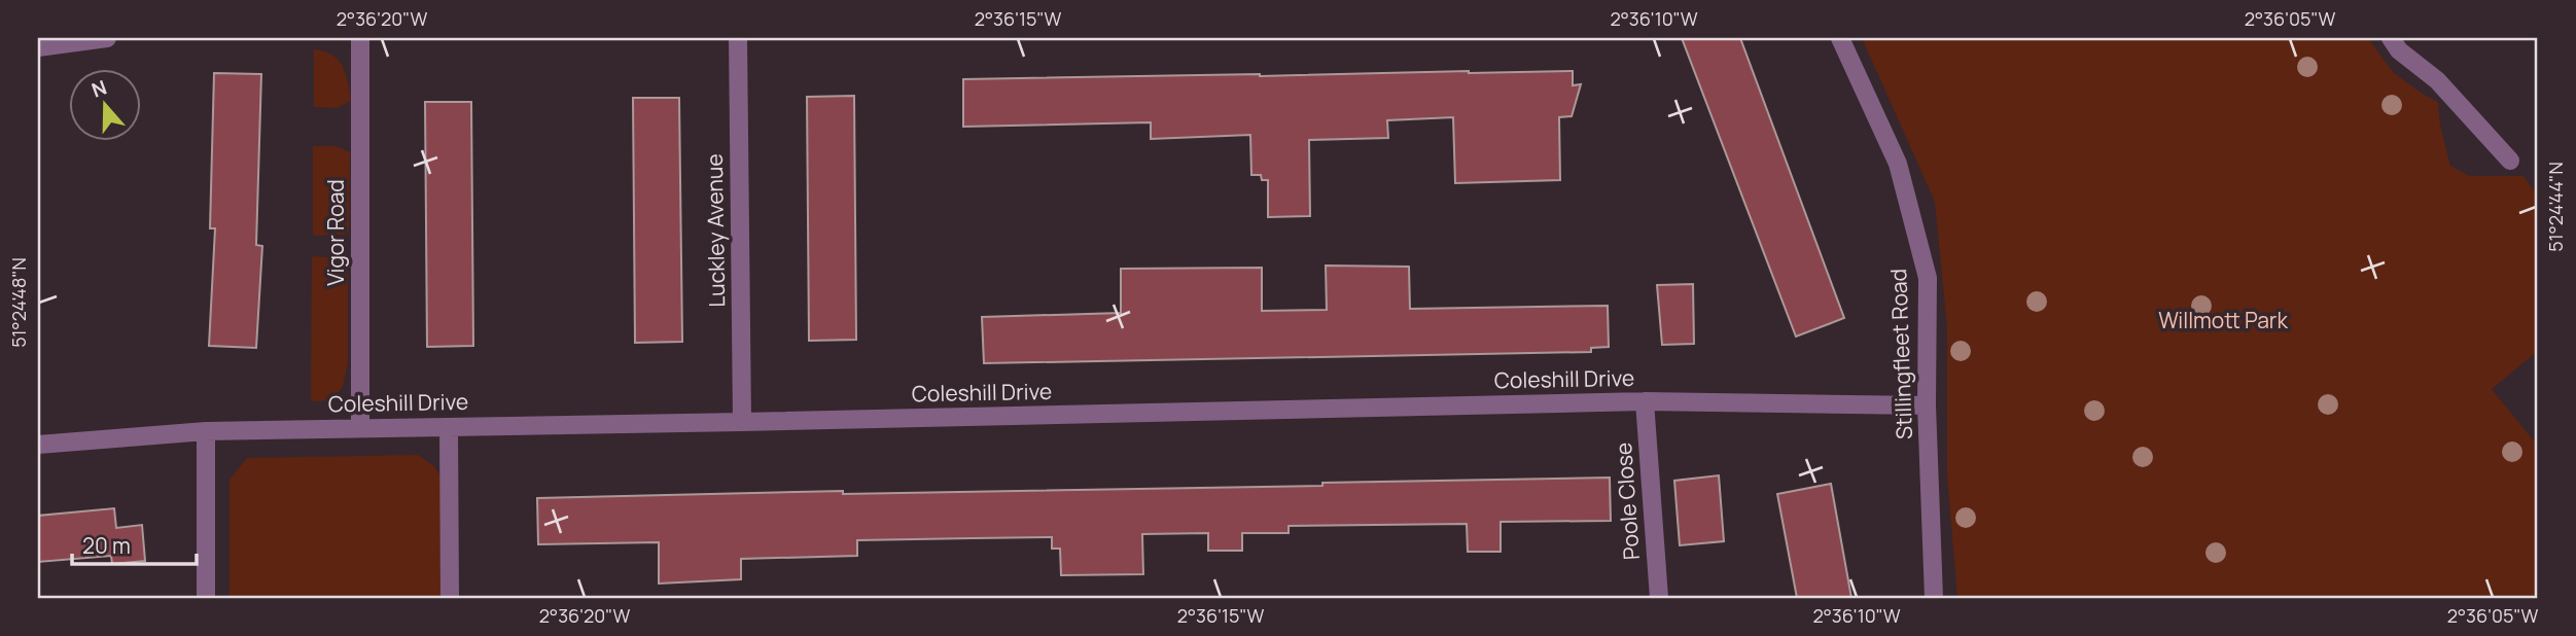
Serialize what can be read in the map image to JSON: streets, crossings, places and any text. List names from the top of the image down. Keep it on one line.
{"streets":{"street":["Luckley Avenue","Vigor Road","Stillingfleet Road","Coleshill Drive","Poole Close"]},"crossings":[["Luckley Avenue","Coleshill Drive"],["Vigor Road","Coleshill Drive"],["Stillingfleet Road","Coleshill Drive"],["Coleshill Drive","Poole Close"]],"parks":["Willmott Park"],"scale_bar":"20 m","north":"top","coordinates":["2°36'20\"W","2°36'15\"W","2°36'10\"W","2°36'05\"W","51°24'44\"N","51°24'48\"N"]}
